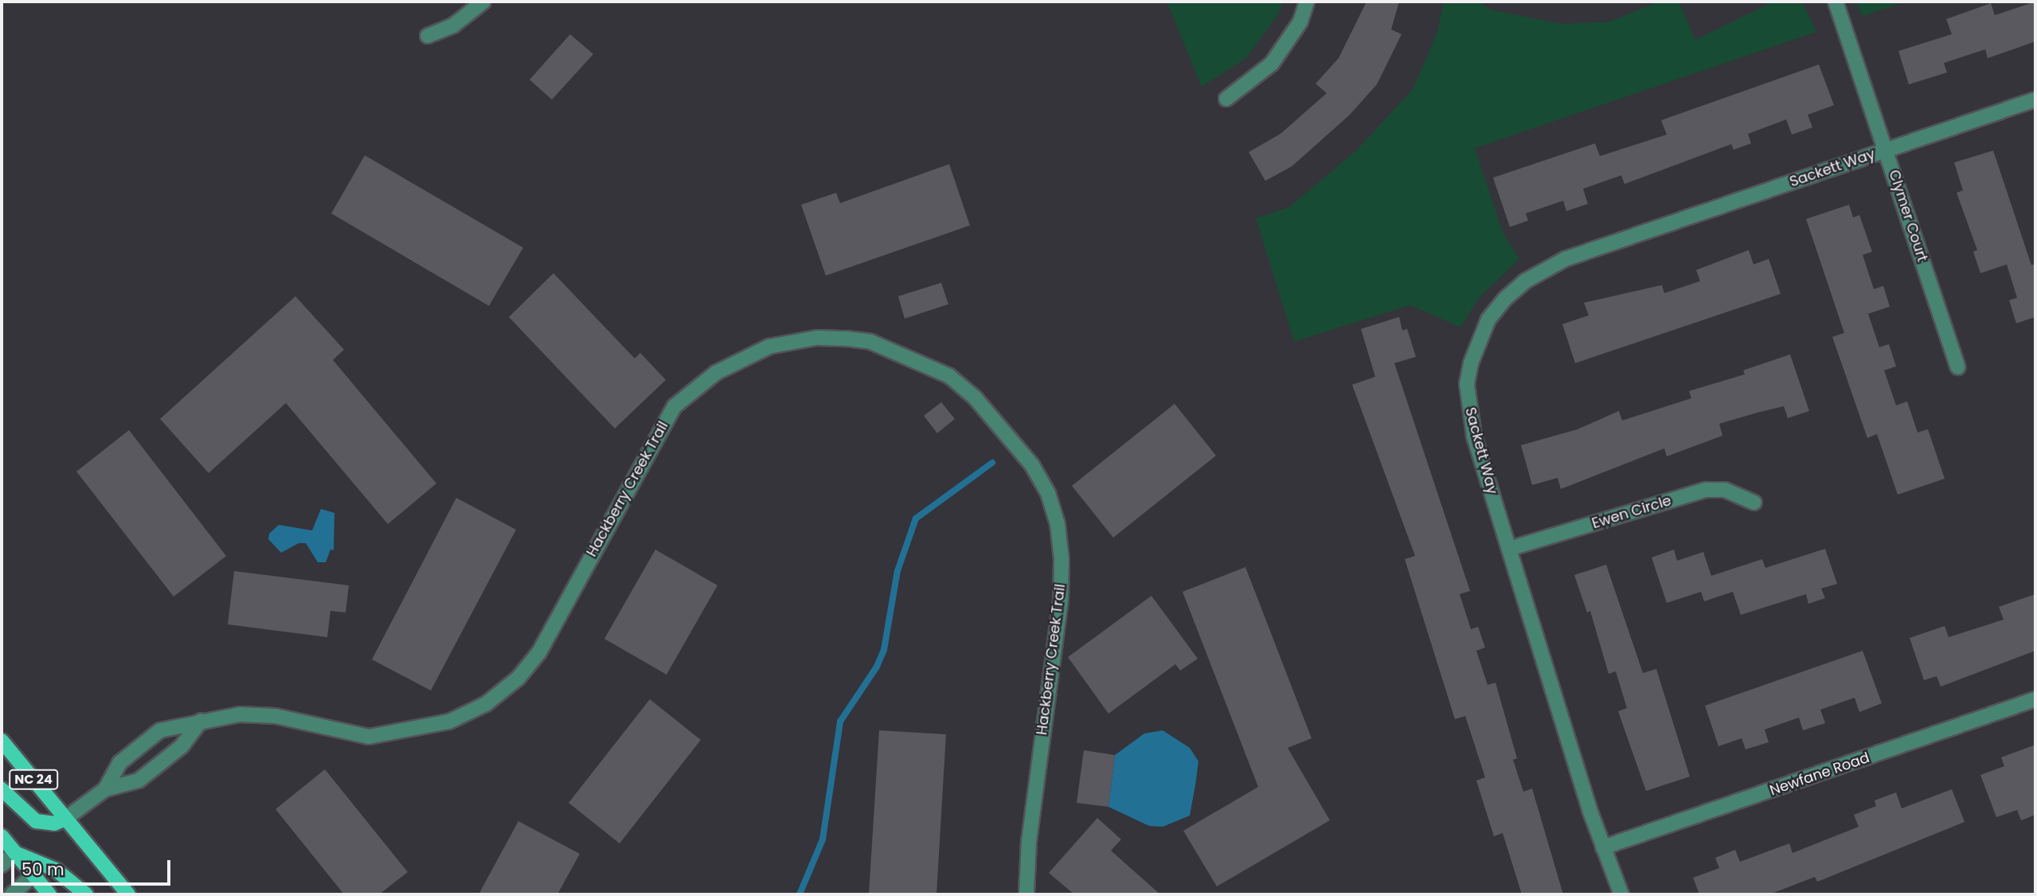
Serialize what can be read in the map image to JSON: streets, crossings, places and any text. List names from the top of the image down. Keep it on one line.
{"streets":{"main road":["NC 24"],"street":["Sackett Way","Clymer Court","Hackberry Creek Trail","Ewen Circle","Newfane Road"]},"crossings":[["Sackett Way","Clymer Court"],["Sackett Way","Ewen Circle"],["Sackett Way","Newfane Road"],["Hackberry Creek Trail","NC 24"]],"scale_bar":"50 m"}
